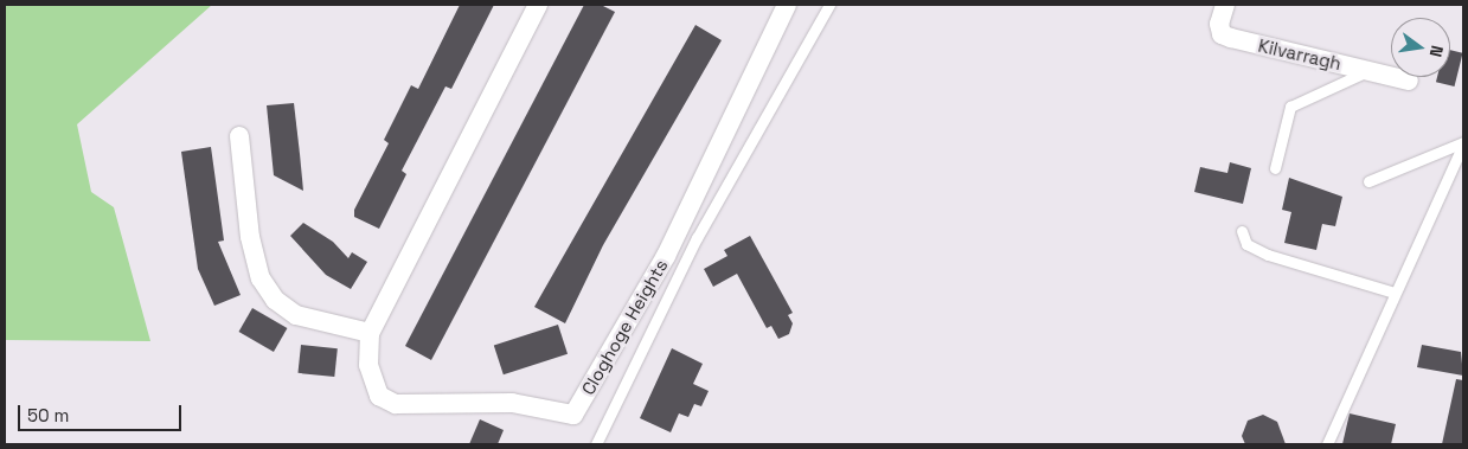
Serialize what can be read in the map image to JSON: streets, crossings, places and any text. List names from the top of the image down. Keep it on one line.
{"streets":{"street":["Kilvarragh","Cloghoge Heights"]},"scale_bar":"50 m","north":"right"}
